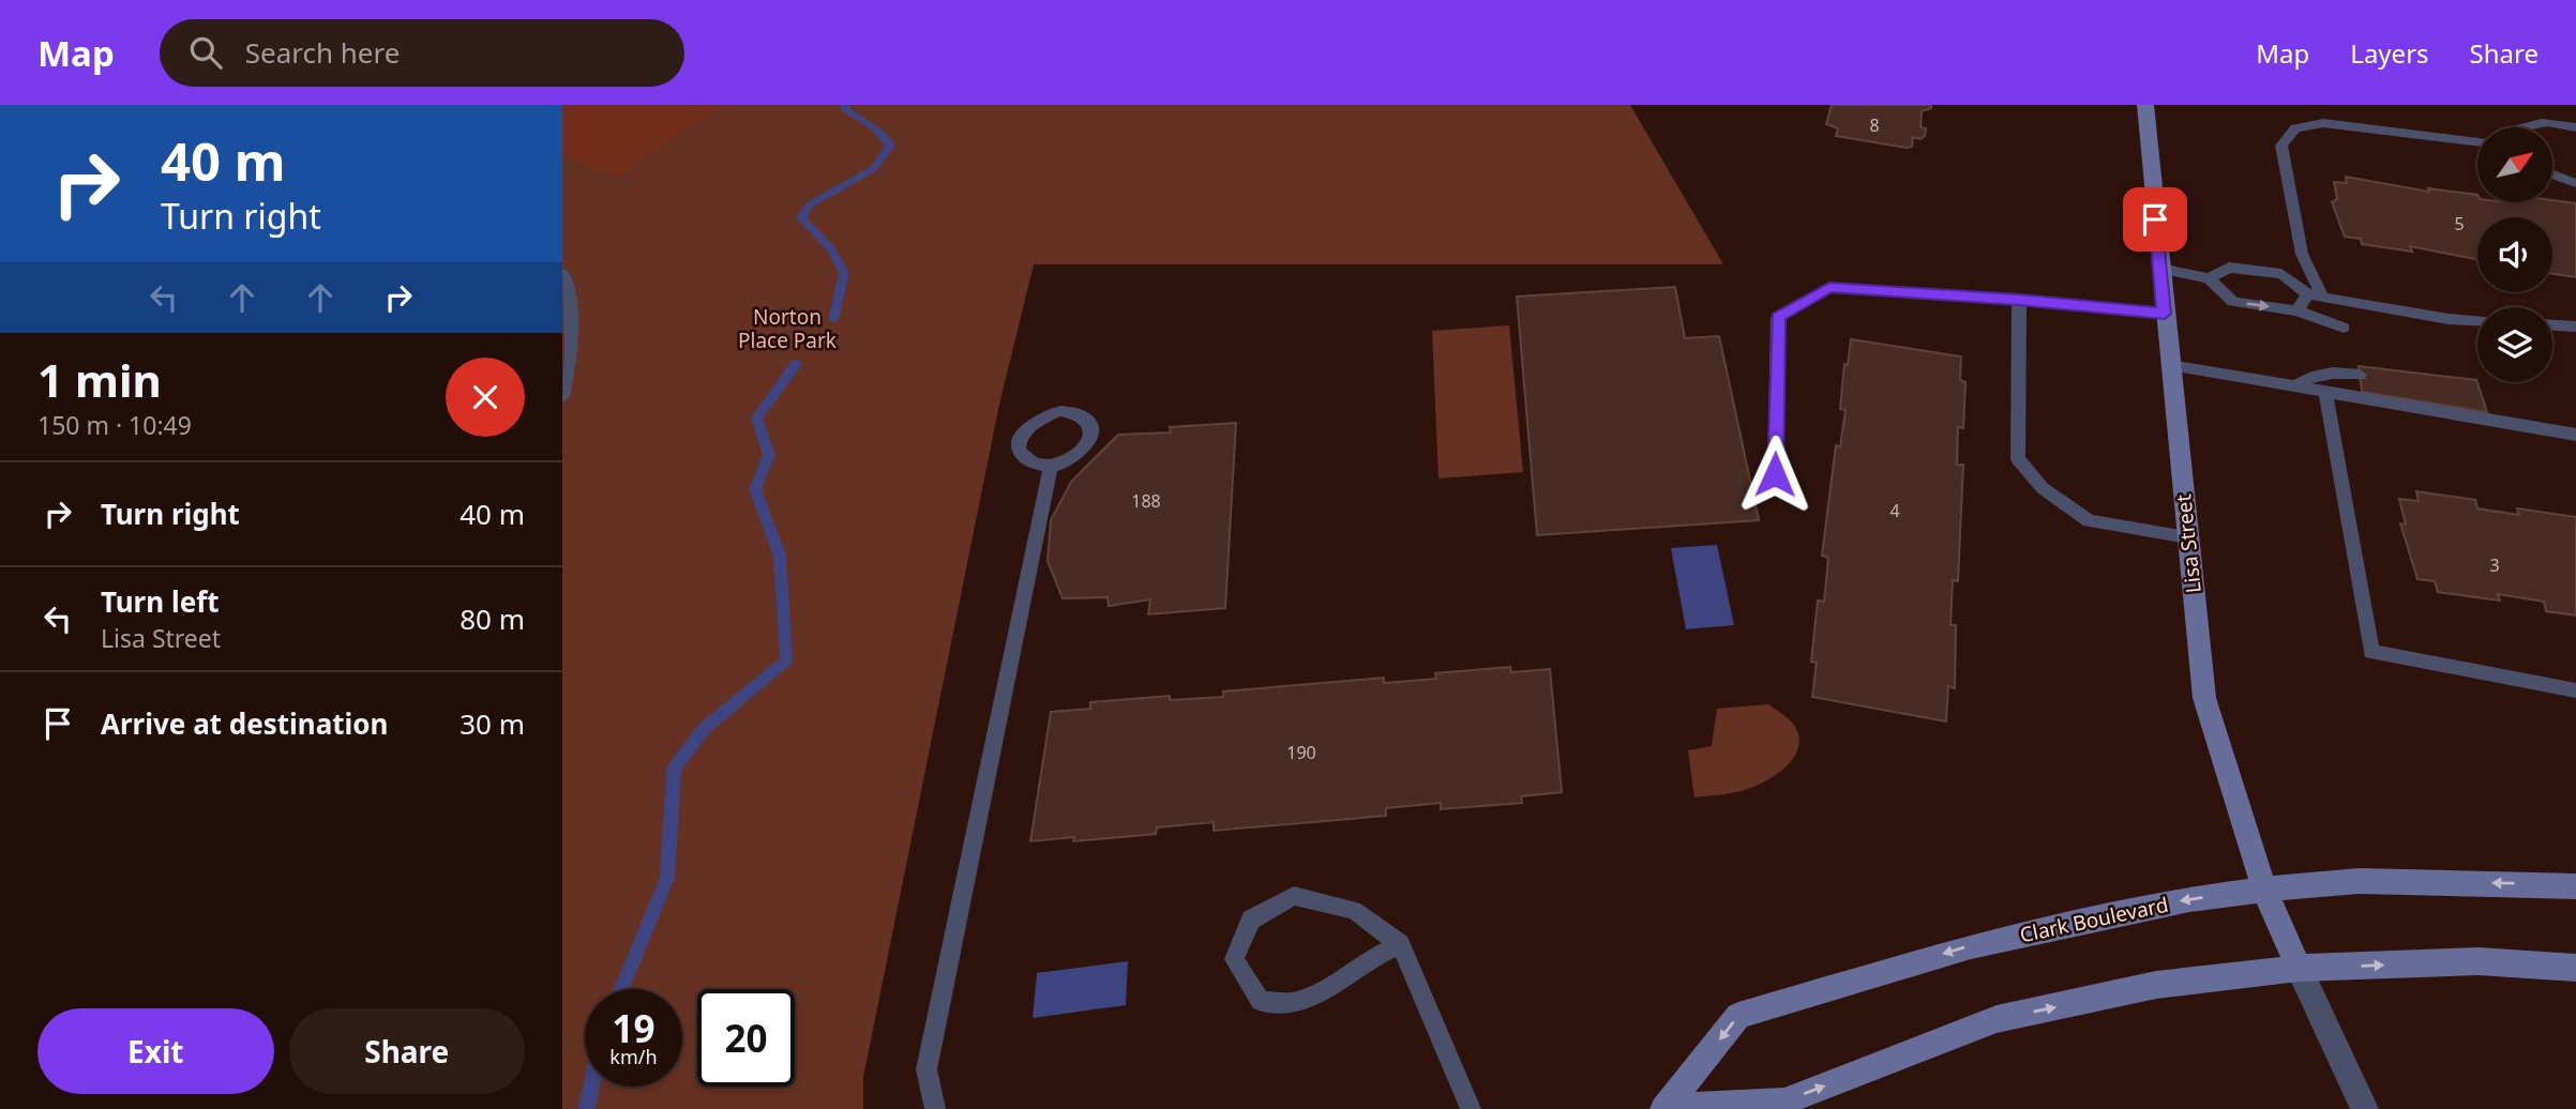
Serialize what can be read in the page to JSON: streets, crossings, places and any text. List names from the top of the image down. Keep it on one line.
{"streets":{"street":["Lisa Street","Clark Boulevard"]},"crossings":[["Lisa Street","Clark Boulevard"]],"parks":["Norton Place Park"],"house_numbers":["8","5","188","4","3","190"],"north":"top right","page":{"header":"Map","search":"Search here","nav":["Map","Layers","Share"],"turn":["40 m","Turn right"],"heading":["1 min","150 m · 10:49"],"list":[{"name":"Turn right","value":"40 m"},{"name":"Turn left","note":"Lisa Street","value":"80 m"},{"name":"Arrive at destination","value":"30 m"}],"speed":"19 km/h","limit":"20","buttons":["Exit","Share"]}}
